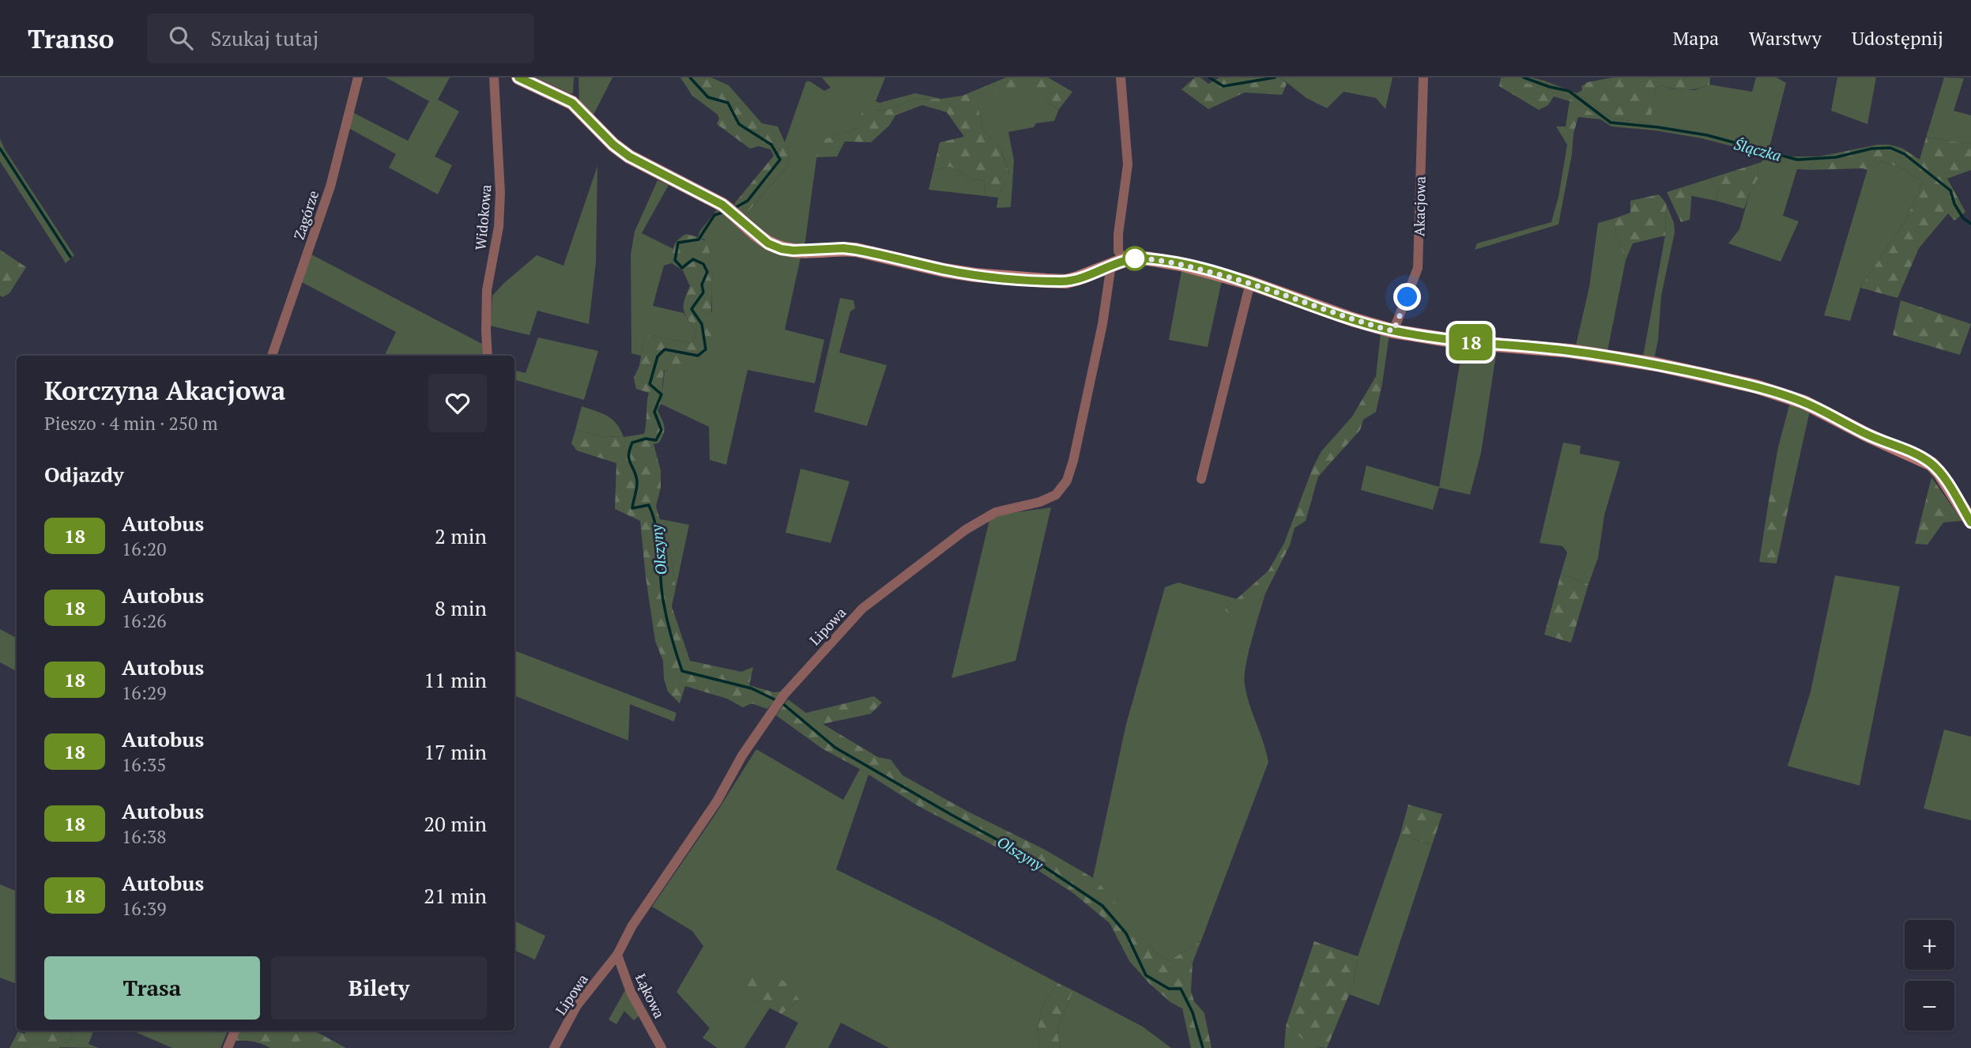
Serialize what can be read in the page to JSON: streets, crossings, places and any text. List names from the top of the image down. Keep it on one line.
{"streets":{"street":["Akacjowa","Zagórze","Widokowa","Lipowa","Łąkowa"]},"crossings":[["Lipowa","Łąkowa"]],"water":["Ślączka","Olszyny"],"lines":["bus line 18"],"page":{"header":"Transo","search":"Szukaj tutaj","nav":["Mapa","Warstwy","Udostępnij"],"on_map":"18","heading":[["Korczyna Akacjowa","Pieszo · 4 min · 250 m"],"Odjazdy"],"list":[{"mark":"18","name":"Autobus","note":"16:20","value":"2 min"},{"mark":"18","name":"Autobus","note":"16:26","value":"8 min"},{"mark":"18","name":"Autobus","note":"16:29","value":"11 min"},{"mark":"18","name":"Autobus","note":"16:35","value":"17 min"},{"mark":"18","name":"Autobus","note":"16:38","value":"20 min"},{"mark":"18","name":"Autobus","note":"16:39","value":"21 min"}],"map_buttons":["+","−"],"buttons":["Trasa","Bilety"]}}
